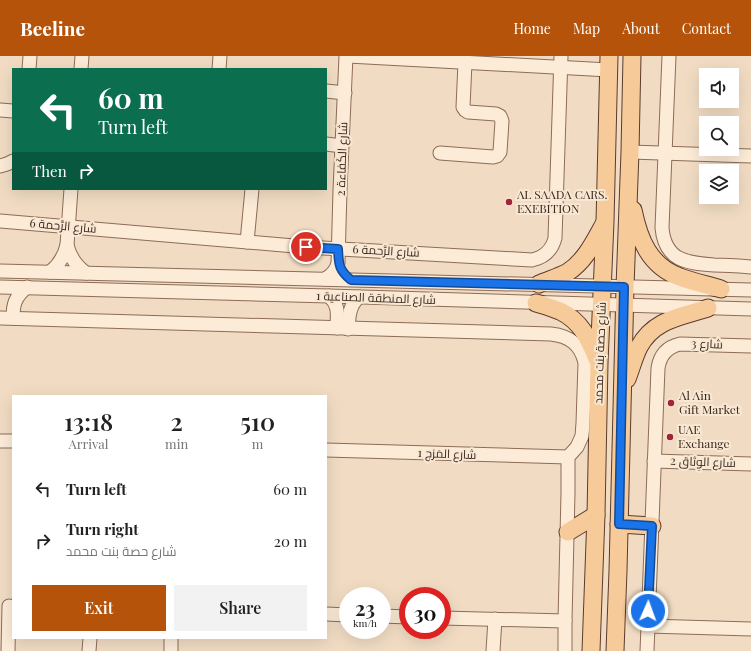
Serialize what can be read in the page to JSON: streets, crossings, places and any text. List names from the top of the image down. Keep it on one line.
{"streets":{"main road":["شارع حصة بنت محمد"],"street":["شارع الكَفاءة 2","شارع الرَّحمة 6","شارع المنطقة الصناعية 1","شارع 3","شارع المَزج 1","شارع الوِثاق 2"]},"crossings":[["شارع الكَفاءة 2","شارع الرَّحمة 6"],["شارع المنطقة الصناعية 1","شارع حصة بنت محمد"],["شارع 3","شارع الوِثاق 2"]],"places":["AL SAADA CARS. EXEBITION","Al Ain Gift Market","UAE Exchange"],"page":{"header":"Beeline","nav":["Home","Map","About","Contact"],"turn":["60 m","Turn left"],"then":"Then","eta":["13:18","Arrival","2","min","510","m"],"list":[{"name":"Turn left","value":"60 m"},{"name":"Turn right","note":"شارع حصة بنت محمد","value":"20 m"}],"buttons":["Exit","Share"],"speed":"23 km/h","limit":"30"}}
